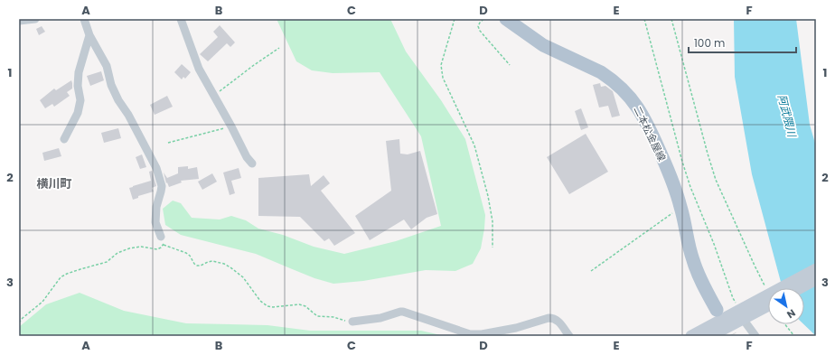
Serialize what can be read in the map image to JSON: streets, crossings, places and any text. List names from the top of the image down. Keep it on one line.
{"streets":{"main road":["二本松金屋線"]},"districts":["横川町"],"water":["阿武隈川"],"scale_bar":"100 m","north":"bottom right","grid":{"columns":["A","B","C","D","E","F"],"rows":["1","2","3"]}}
